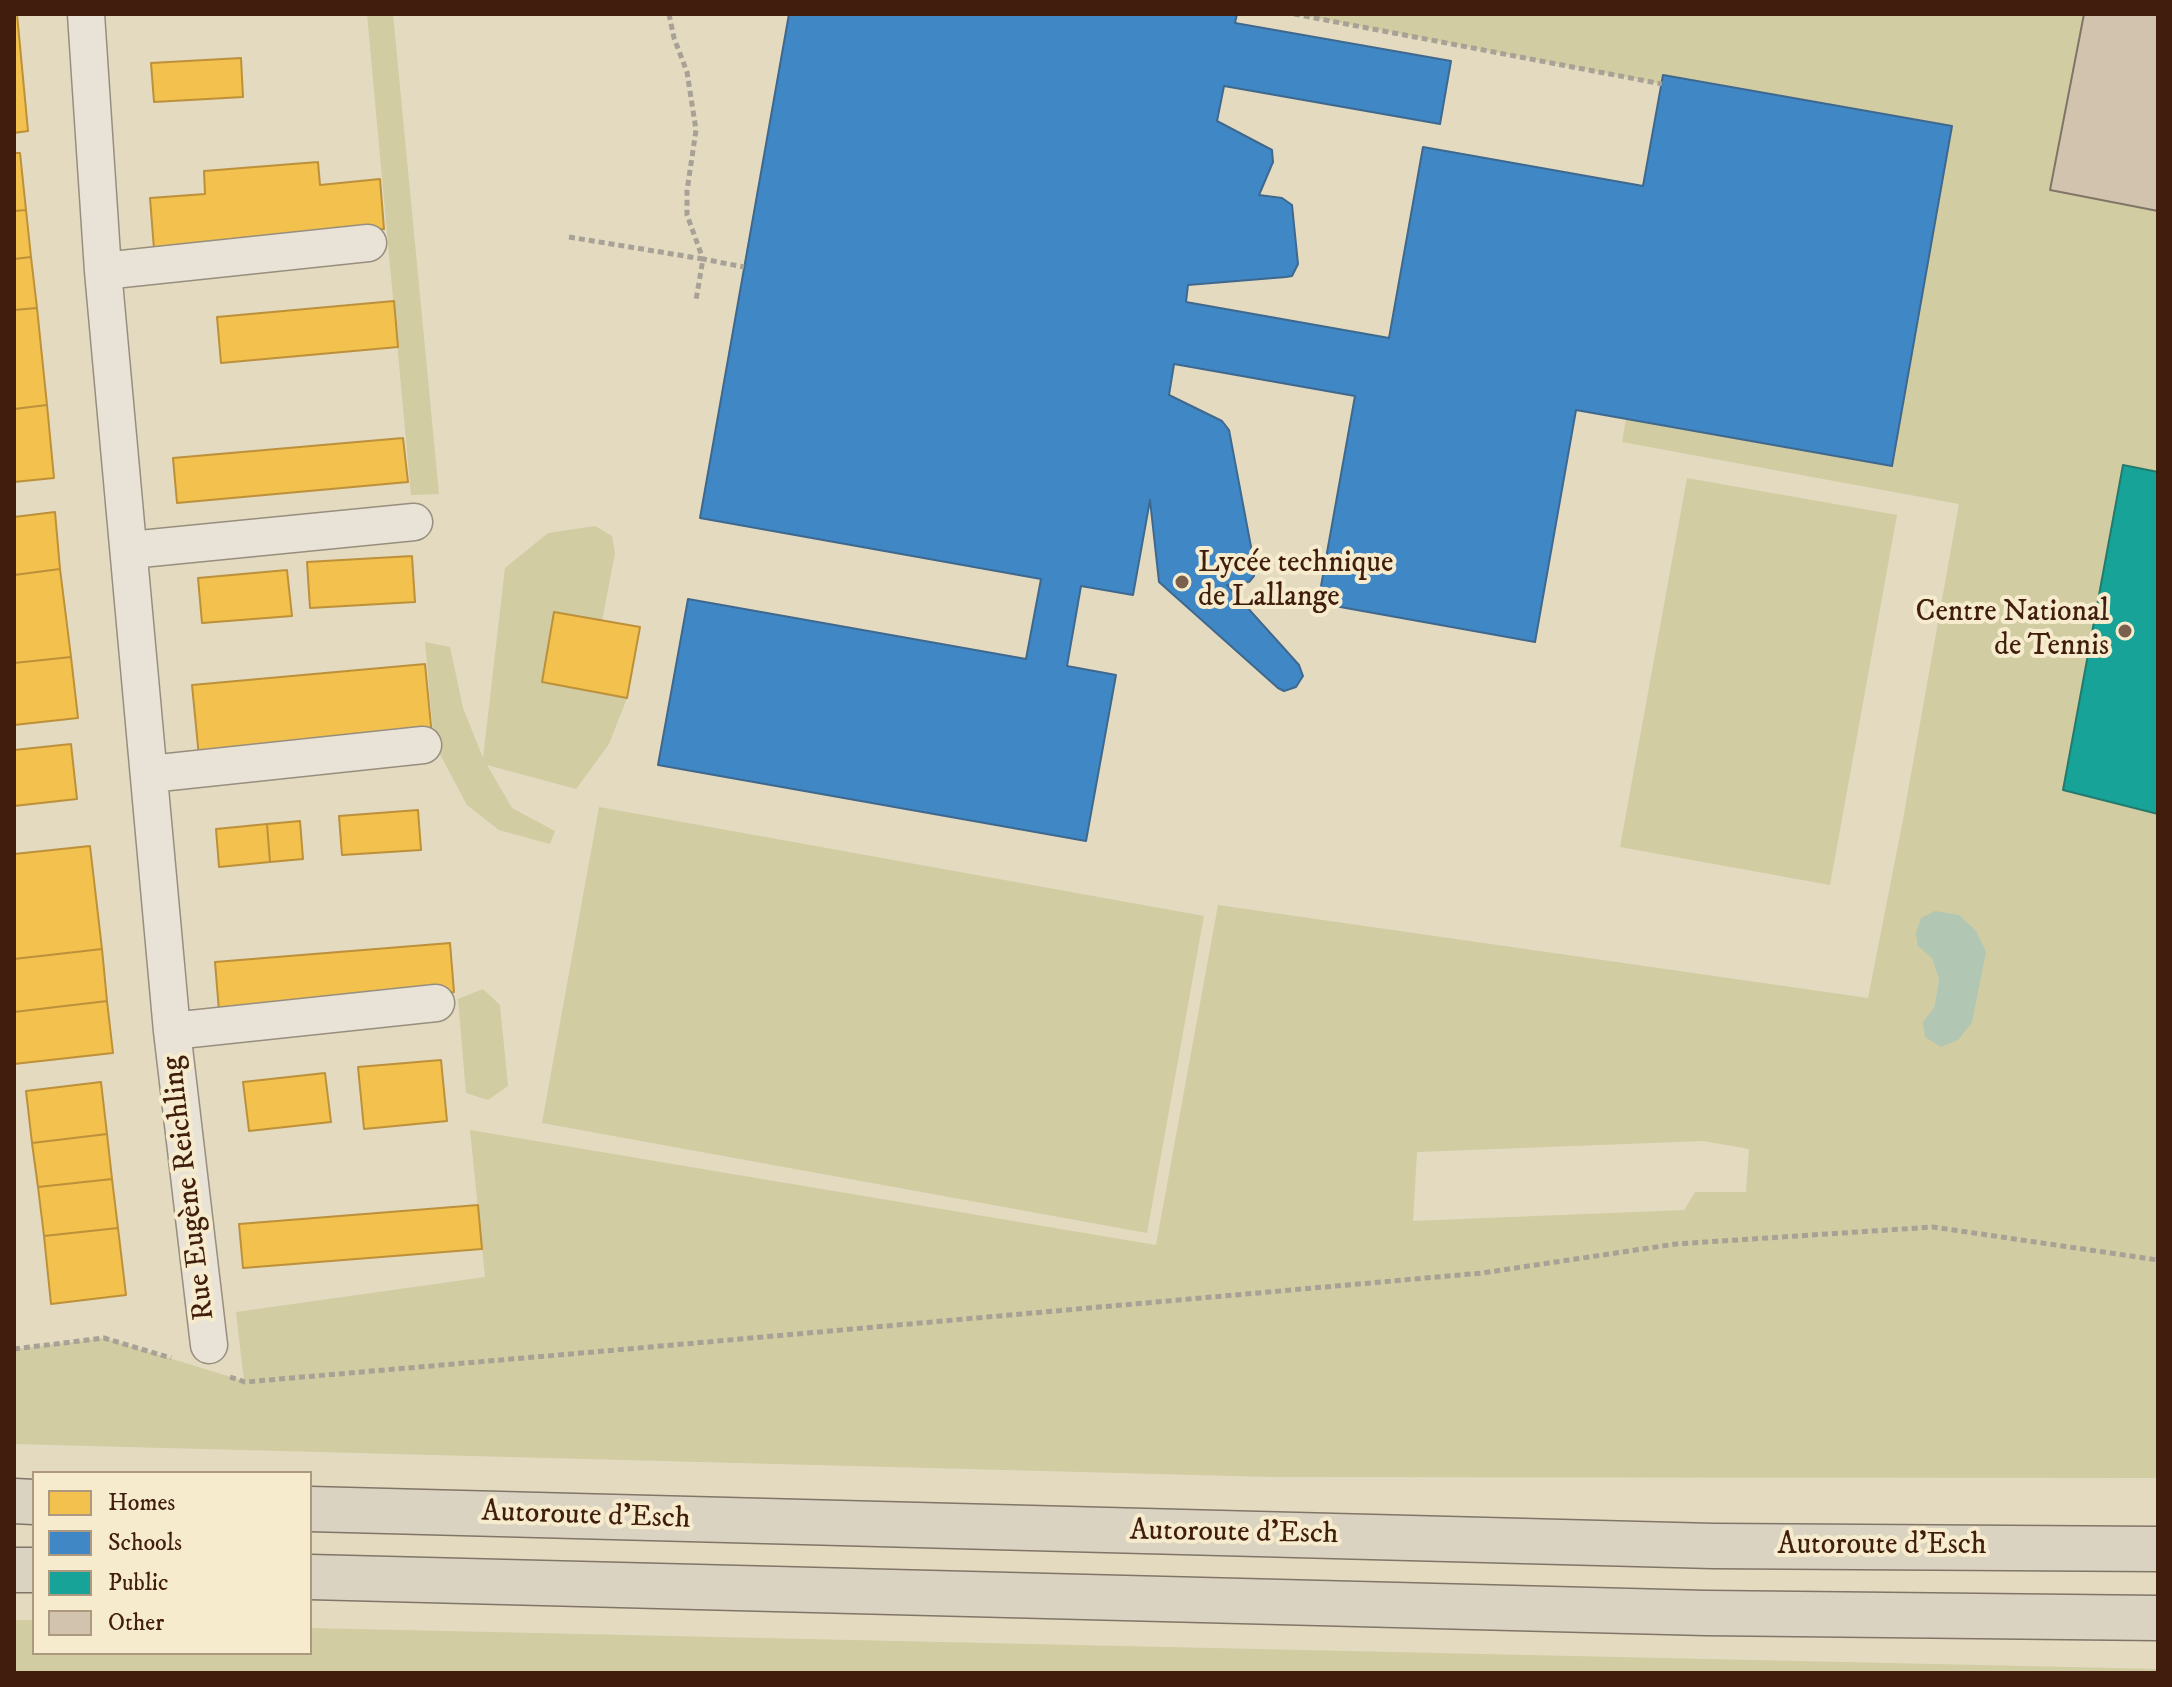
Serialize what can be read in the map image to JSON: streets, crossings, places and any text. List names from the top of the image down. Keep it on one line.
{"streets":{"highway":["Autoroute d'Esch"],"street":["Rue Eugène Reichling"]},"places":["Lycée technique de Lallange","Centre National de Tennis"],"legend":["Homes","Schools","Public","Other"]}
